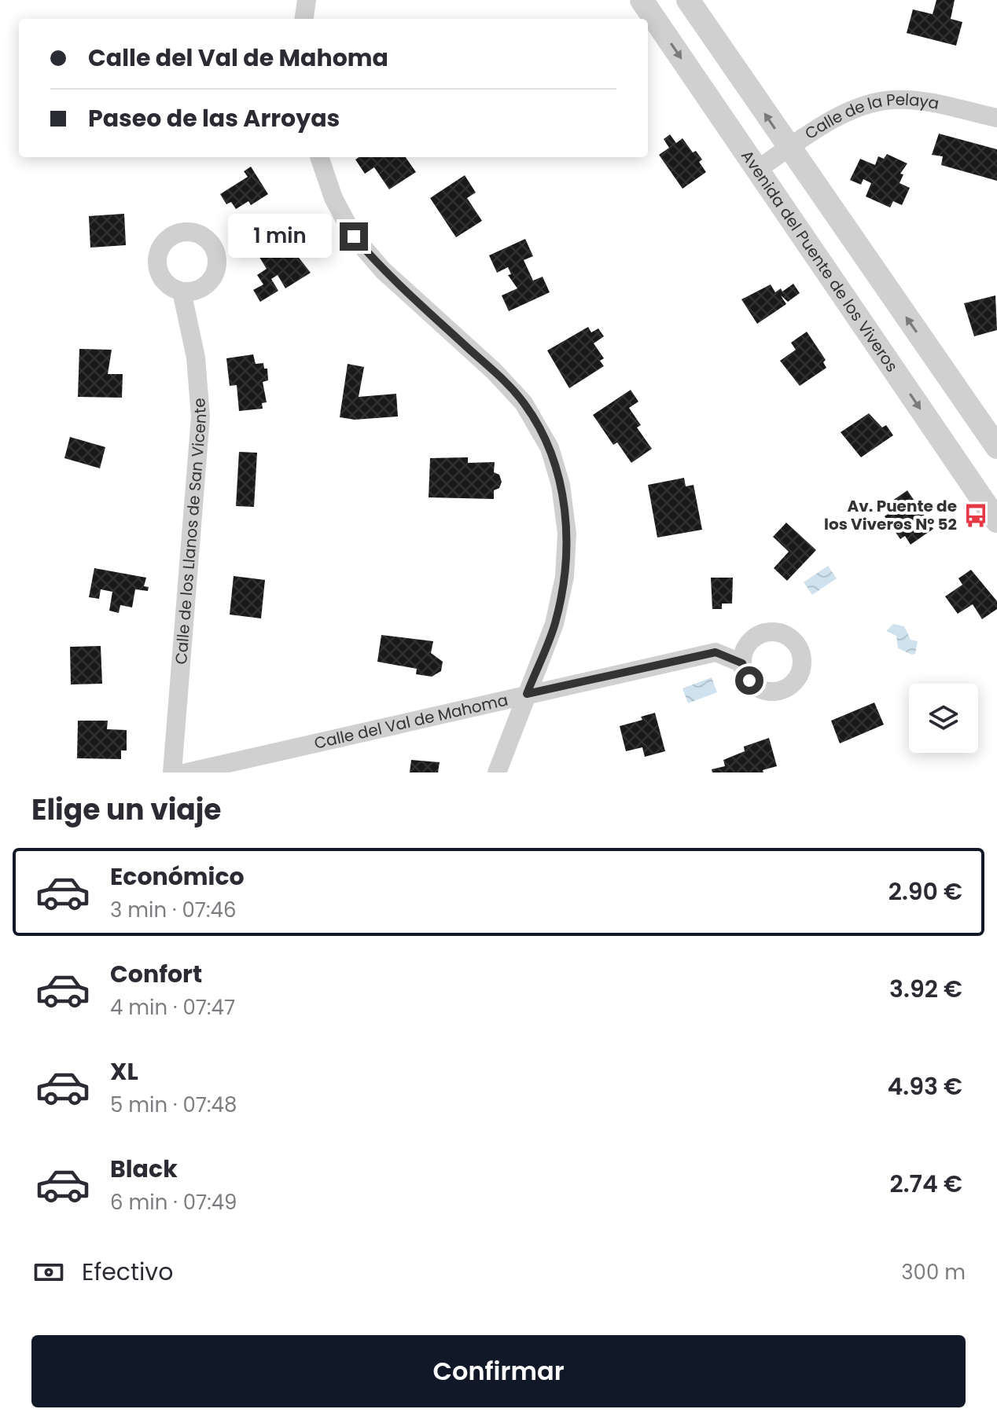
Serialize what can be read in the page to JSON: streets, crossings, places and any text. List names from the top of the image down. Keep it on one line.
{"streets":{"street":["Calle de la Pelaya","Avenida del Puente de los Viveros","Calle de los Llanos de San Vicente","Calle del Val de Mahoma"]},"crossings":[["Calle de la Pelaya","Avenida del Puente de los Viveros"]],"places":{"bus stop":["Av. Puente de los Viveros Nº 52"]},"page":{"banner":["Calle del Val de Mahoma","Paseo de las Arroyas"],"bubble":"1 min","heading":"Elige un viaje","list":[{"name":"Económico","note":"3 min · 07:46","value":"2.90 €"},{"name":"Confort","note":"4 min · 07:47","value":"3.92 €"},{"name":"XL","note":"5 min · 07:48","value":"4.93 €"},{"name":"Black","note":"6 min · 07:49","value":"2.74 €"}],"pay":["Efectivo","300 m"],"buttons":"Confirmar"}}
